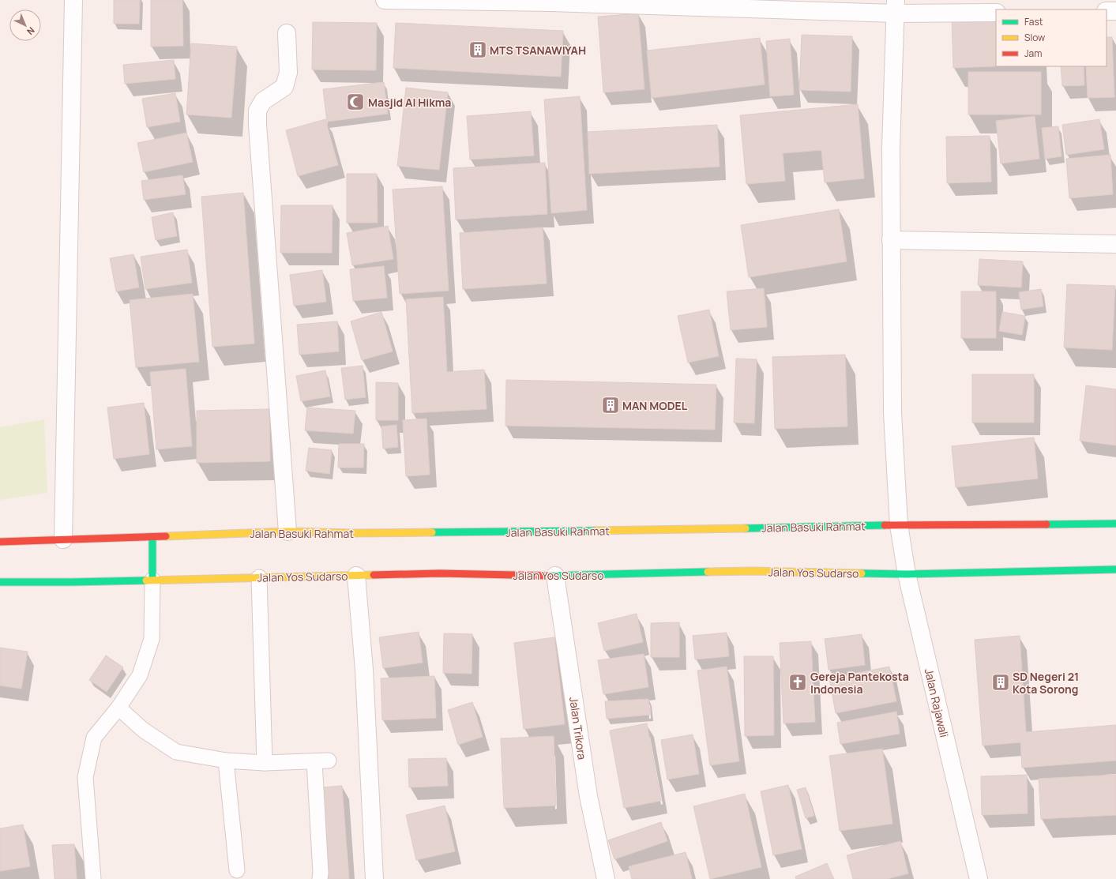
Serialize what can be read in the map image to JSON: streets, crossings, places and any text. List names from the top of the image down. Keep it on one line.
{"streets":{"highway":["Jalan Basuki Rahmat","Jalan Yos Sudarso"],"street":["Jalan Rajawali","Jalan Trikora"]},"crossings":[["Jalan Basuki Rahmat","Jalan Rajawali"],["Jalan Yos Sudarso","Jalan Rajawali"],["Jalan Yos Sudarso","Jalan Trikora"]],"places":{"building":["MTS TSANAWIYAH","MAN MODEL","SD Negeri 21 Kota Sorong"],"mosque":["Masjid Al Hikma"],"church":["Gereja Pantekosta Indonesia"]},"legend":["Fast","Slow","Jam"],"north":"bottom right"}
